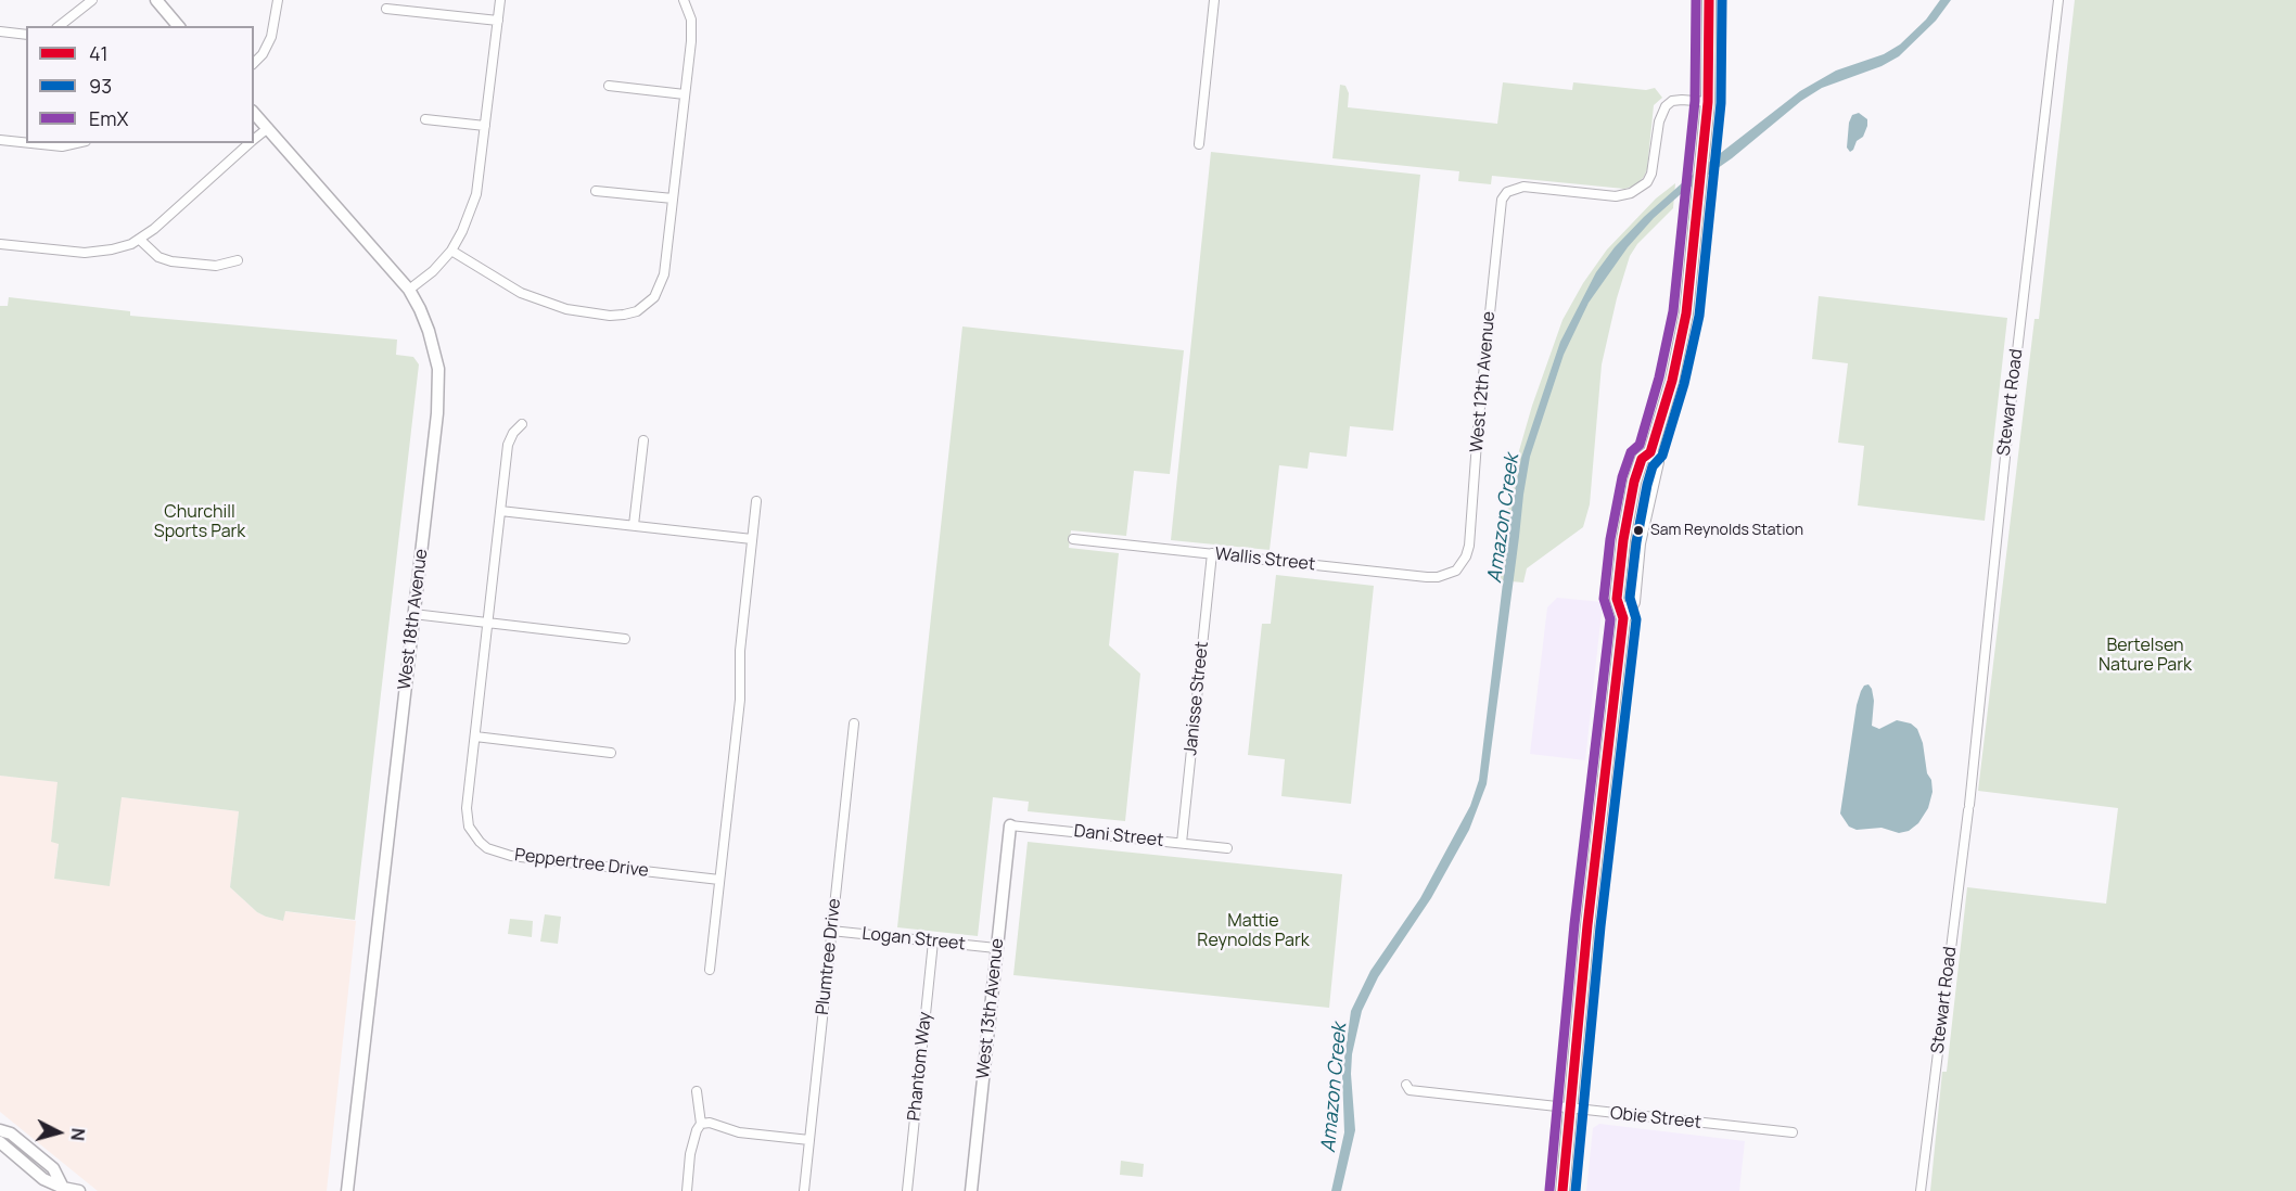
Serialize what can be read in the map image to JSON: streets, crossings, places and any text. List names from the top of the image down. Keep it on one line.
{"streets":{"street":["West 12th Avenue","Stewart Road","Wallis Street","West 18th Avenue","Janisse Street","Dani Street","Peppertree Drive","Logan Street","Plumtree Drive","West 13th Avenue","Phantom Way","Obie Street"]},"crossings":[["West 12th Avenue","Wallis Street"],["Wallis Street","Janisse Street"],["Janisse Street","Dani Street"],["Dani Street","West 13th Avenue"],["Logan Street","Plumtree Drive"],["Logan Street","West 13th Avenue"],["Logan Street","Phantom Way"]],"water":["Amazon Creek"],"parks":["Churchill Sports Park","Bertelsen Nature Park","Mattie Reynolds Park"],"places":["Sam Reynolds Station"],"lines":["transit line 41","transit line 93","transit line EmX"],"legend":["41","93","EmX"],"north":"right"}
